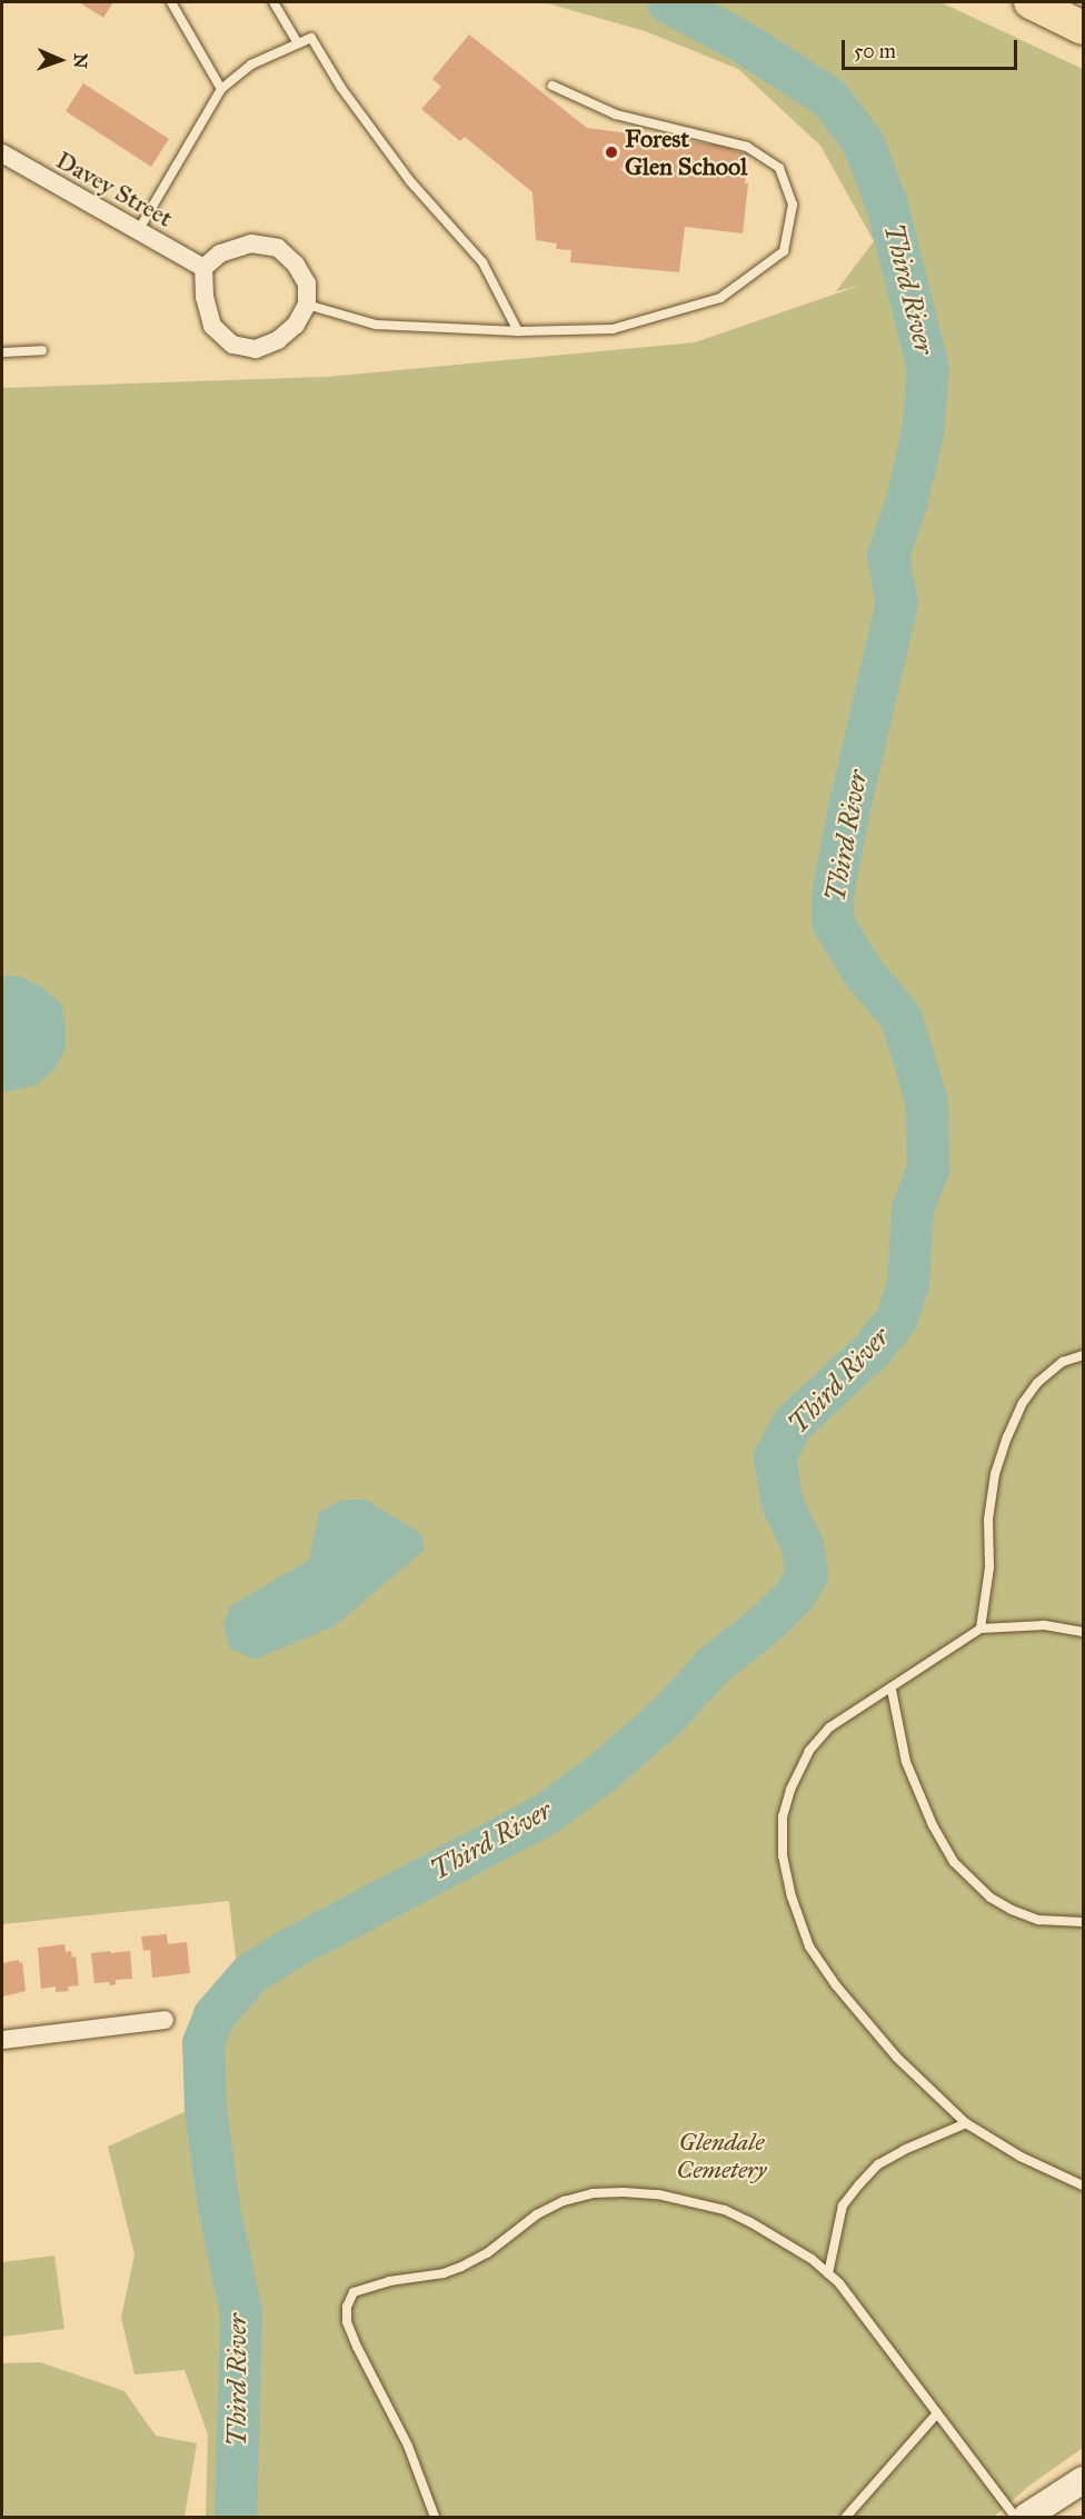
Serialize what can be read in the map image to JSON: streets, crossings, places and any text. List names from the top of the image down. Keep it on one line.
{"streets":{"street":["Davey Street"]},"water":["Third River"],"parks":["Glendale Cemetery"],"places":["Forest Glen School"],"scale_bar":"50 m","north":"right"}
